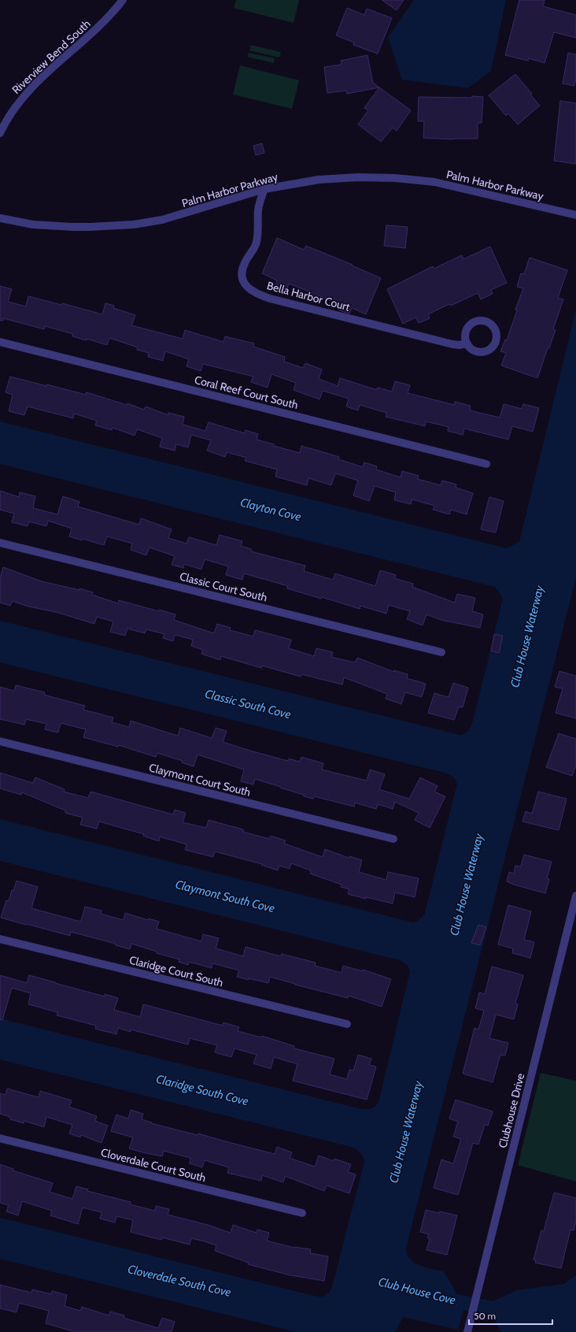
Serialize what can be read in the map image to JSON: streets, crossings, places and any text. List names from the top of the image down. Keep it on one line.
{"streets":{"street":["Riverview Bend South","Palm Harbor Parkway","Bella Harbor Court","Coral Reef Court South","Classic Court South","Claymont Court South","Claridge Court South","Clubhouse Drive","Cloverdale Court South"]},"crossings":[["Palm Harbor Parkway","Bella Harbor Court"]],"water":["Clayton Cove","Club House Waterway","Classic South Cove","Claymont South Cove","Claridge South Cove","Cloverdale South Cove","Club House Cove"],"scale_bar":"50 m"}
